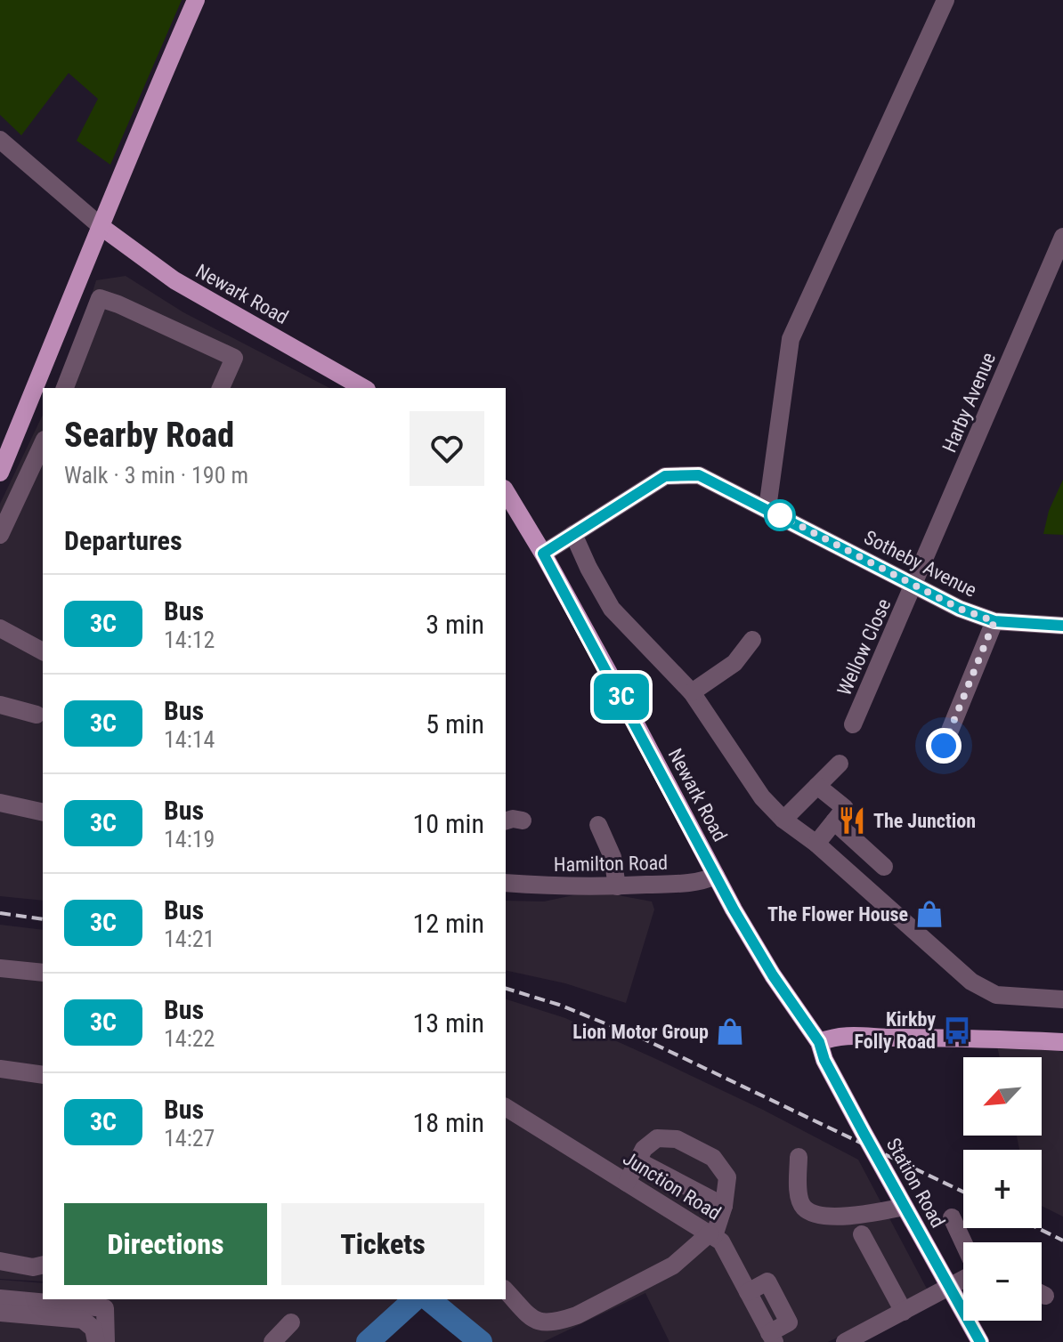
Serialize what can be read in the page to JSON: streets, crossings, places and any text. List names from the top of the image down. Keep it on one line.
{"streets":{"main road":["Newark Road","Station Road"],"street":["Harby Avenue","Sotheby Avenue","Wellow Close","Hamilton Road","Junction Road"]},"crossings":[["Newark Road","Sotheby Avenue"],["Newark Road","Hamilton Road"],["Newark Road","Station Road"],["Harby Avenue","Sotheby Avenue"],["Harby Avenue","Wellow Close"],["Sotheby Avenue","Wellow Close"]],"places":{"restaurant":["The Junction"],"shop":["The Flower House","Lion Motor Group"],"bus stop":["Kirkby Folly Road"]},"lines":["bus line 3C"],"north":"bottom left","page":{"on_map":"3C","heading":[["Searby Road","Walk · 3 min · 190 m"],"Departures"],"list":[{"mark":"3C","name":"Bus","note":"14:12","value":"3 min"},{"mark":"3C","name":"Bus","note":"14:14","value":"5 min"},{"mark":"3C","name":"Bus","note":"14:19","value":"10 min"},{"mark":"3C","name":"Bus","note":"14:21","value":"12 min"},{"mark":"3C","name":"Bus","note":"14:22","value":"13 min"},{"mark":"3C","name":"Bus","note":"14:27","value":"18 min"}],"map_buttons":["+","−"],"buttons":["Directions","Tickets"]}}
